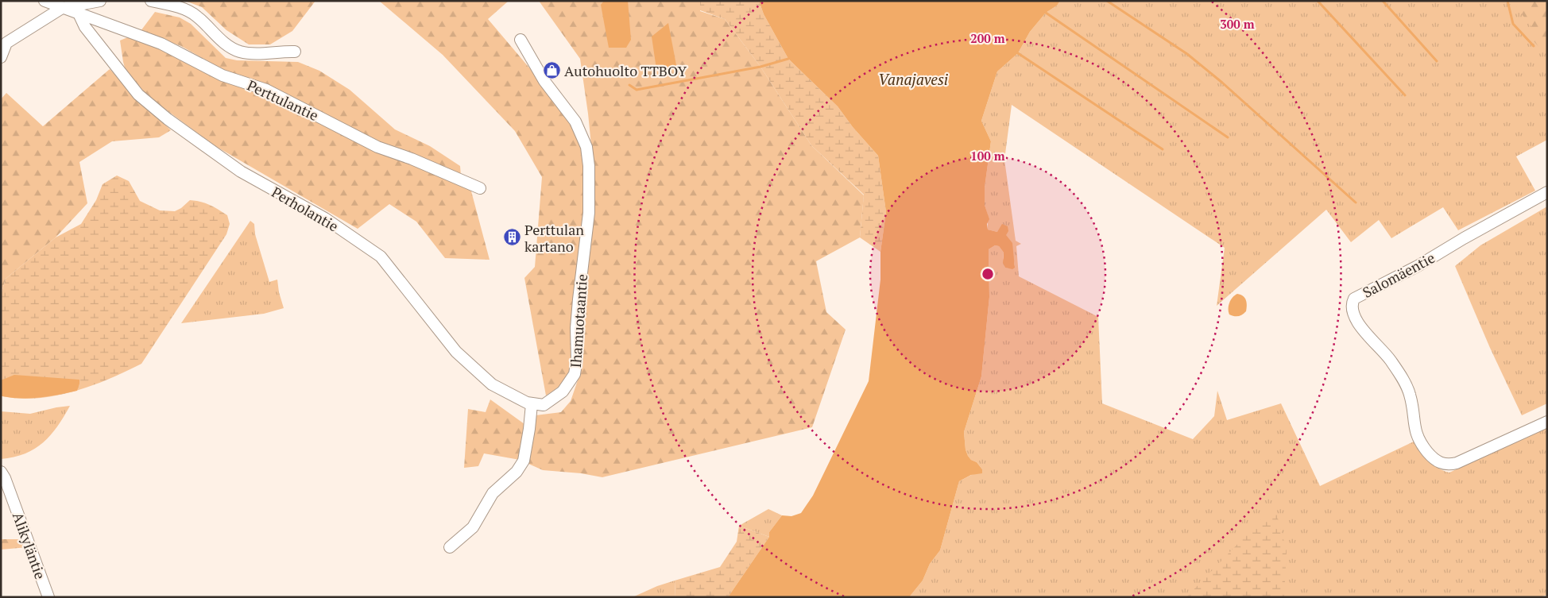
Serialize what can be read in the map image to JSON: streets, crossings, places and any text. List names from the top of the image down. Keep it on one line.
{"streets":{"street":["Perttulantie","Perholantie","Salomäentie","Ihamuotaantie","Alikyläntie"]},"crossings":[["Perttulantie","Perholantie"],["Perholantie","Ihamuotaantie"]],"water":["Vanajavesi"],"places":{"shop":["Autohuolto TTBOY"],"building":["Perttulan kartano"]},"rings":["300 m","200 m","100 m"]}
